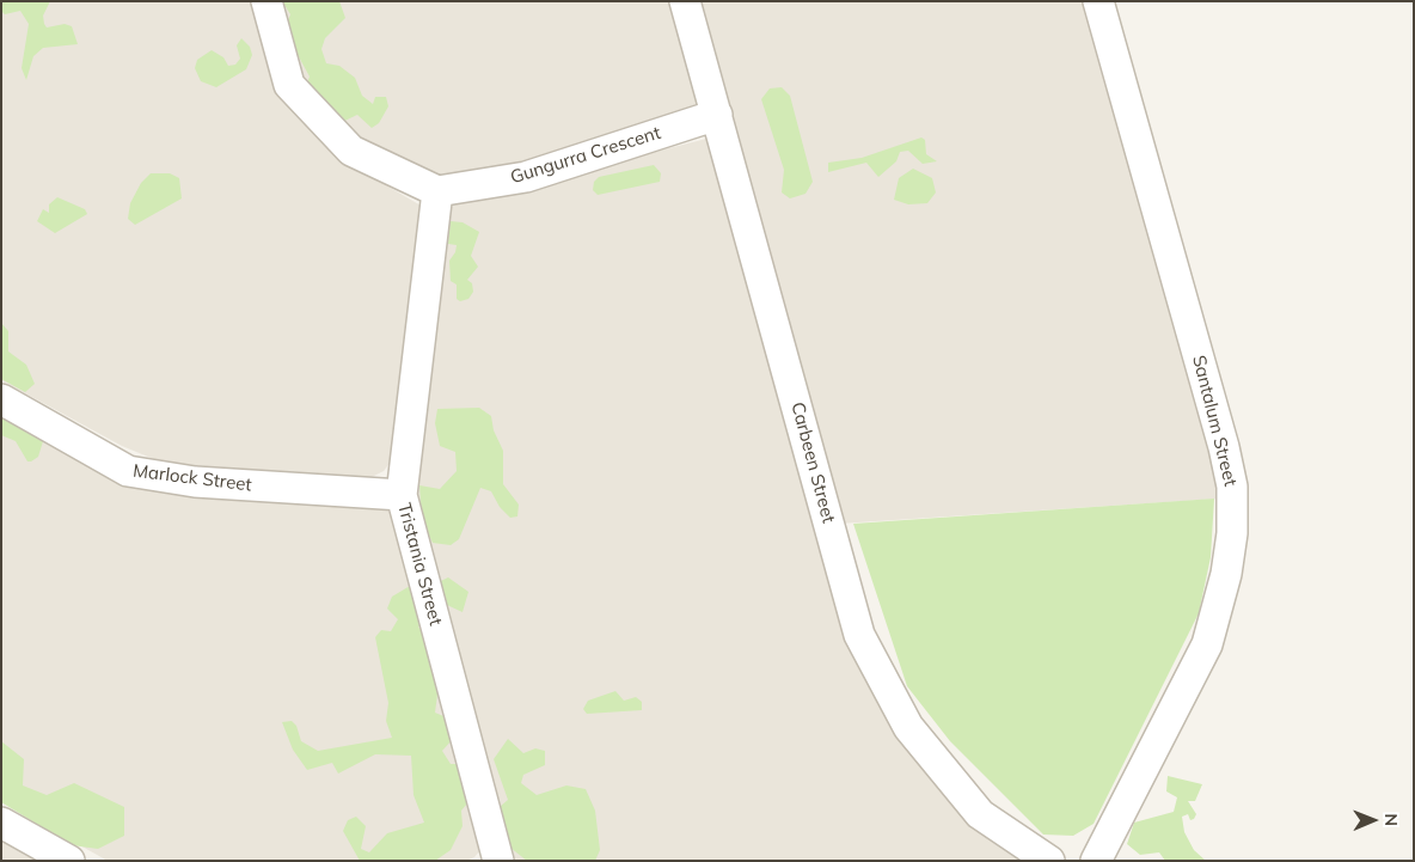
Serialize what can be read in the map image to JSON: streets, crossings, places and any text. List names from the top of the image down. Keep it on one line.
{"streets":{"street":["Gungurra Crescent","Santalum Street","Carbeen Street","Marlock Street","Tristania Street"]},"crossings":[["Gungurra Crescent","Carbeen Street"],["Gungurra Crescent","Tristania Street"],["Marlock Street","Tristania Street"]],"north":"right"}
